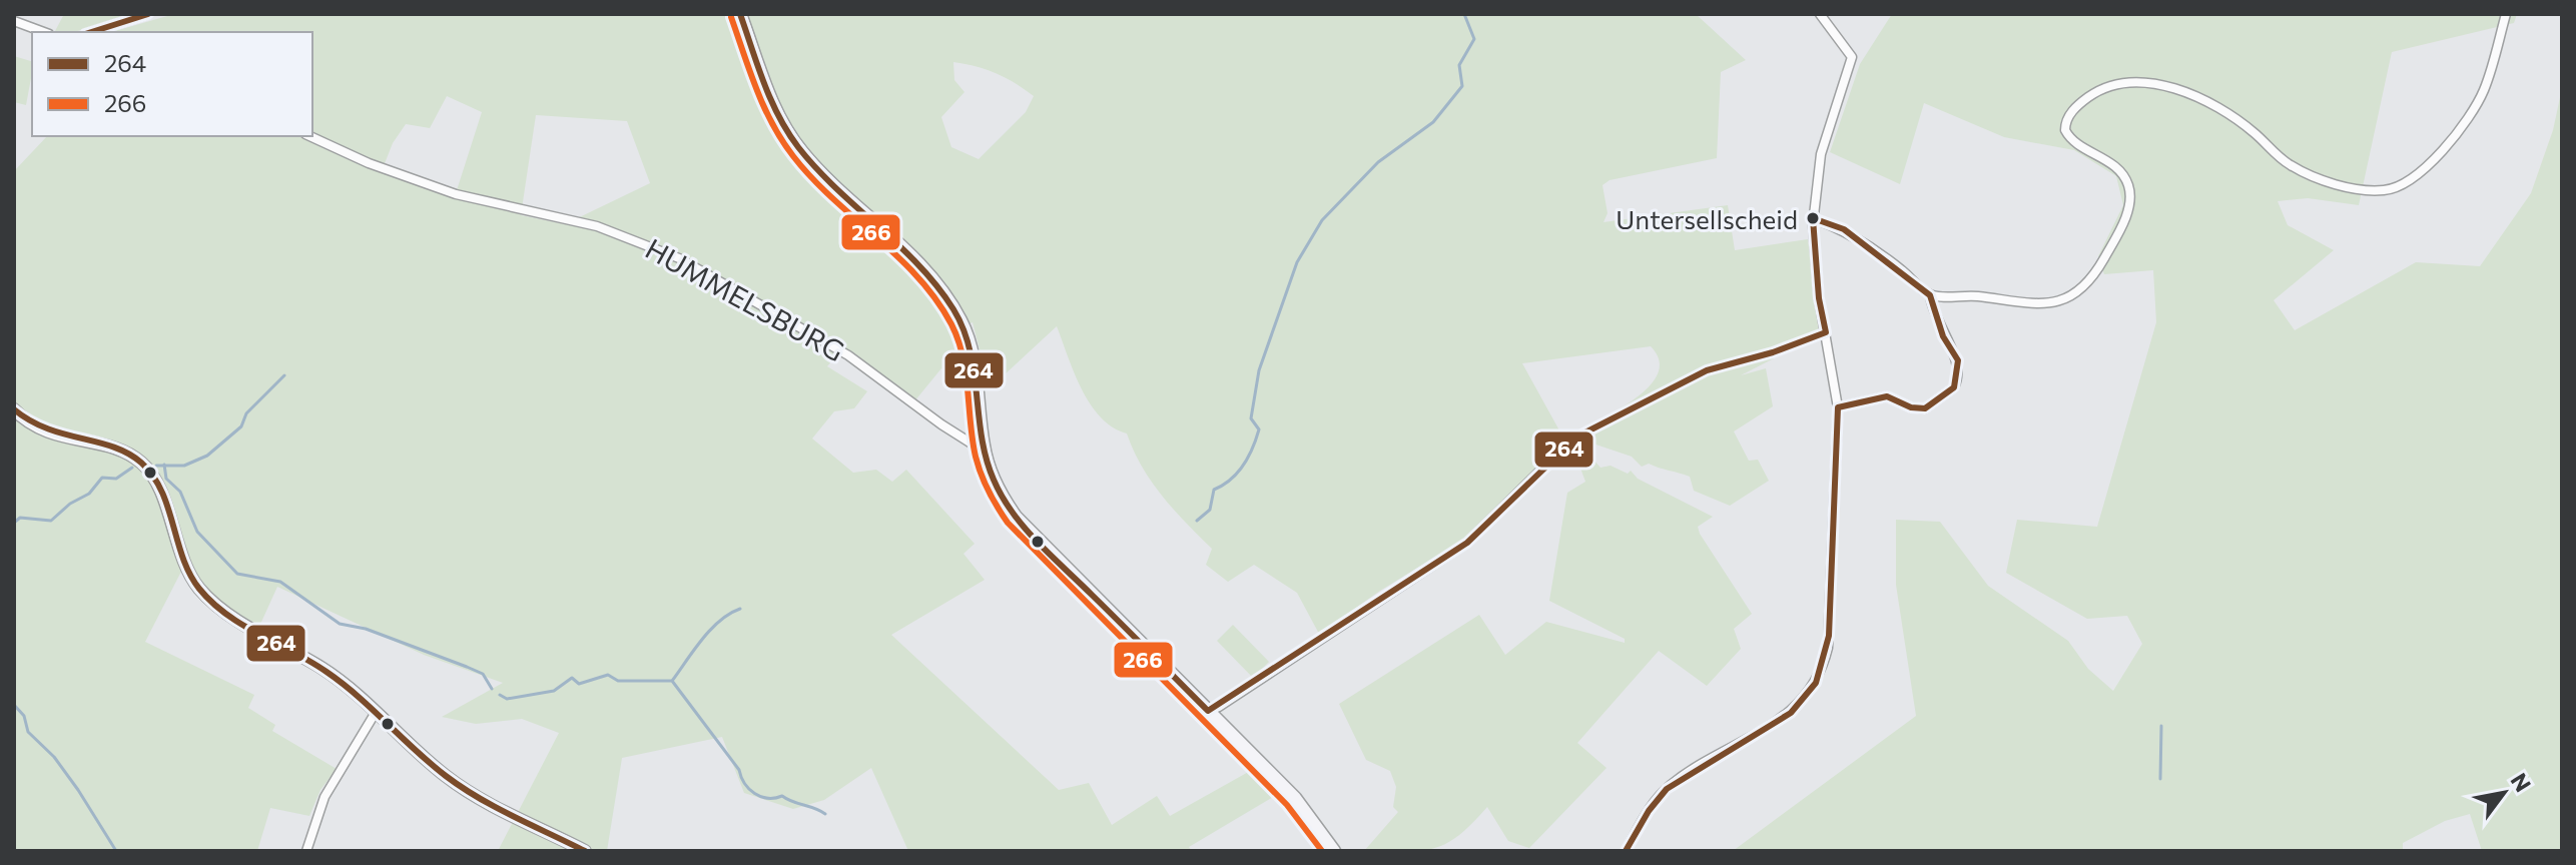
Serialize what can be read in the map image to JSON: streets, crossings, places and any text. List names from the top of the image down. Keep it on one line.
{"streets":{"street":["HUMMELSBURG"]},"places":["Untersellscheid"],"lines":["transit line 264","transit line 266"],"legend":["264","266"],"north":"top right"}
